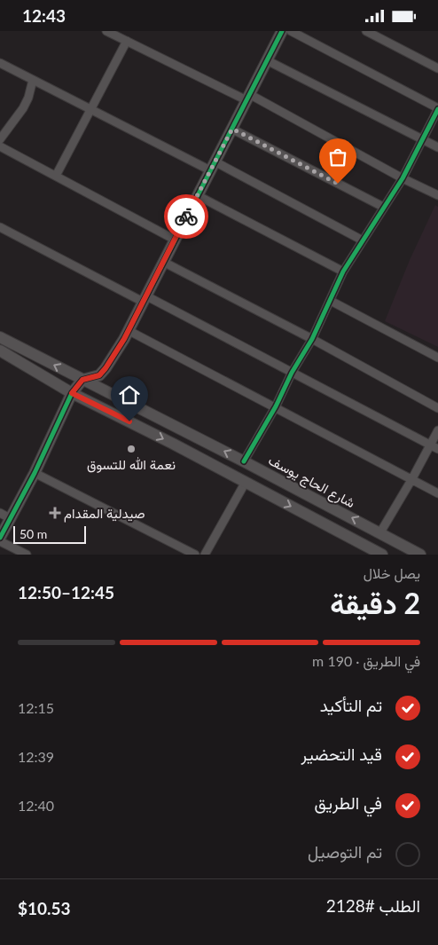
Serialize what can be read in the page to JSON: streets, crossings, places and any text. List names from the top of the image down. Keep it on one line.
{"streets":{"main road":["شارع الحاج يوسف"]},"places":{"other":["نعمة الله للتسوق"],"health":["صيدلية المقدام"]},"scale_bar":"50 m","page":{"status":"12:43","scale":"50 m","heading":["2 دقيقة","يصل خلال","12:45–12:50"],"panel":["الطلب #2128","$10.53"],"bar":"في الطريق · 190 m","list":[["تم التأكيد","12:15"],["قيد التحضير","12:39"],["في الطريق","12:40"],"تم التوصيل"]}}
